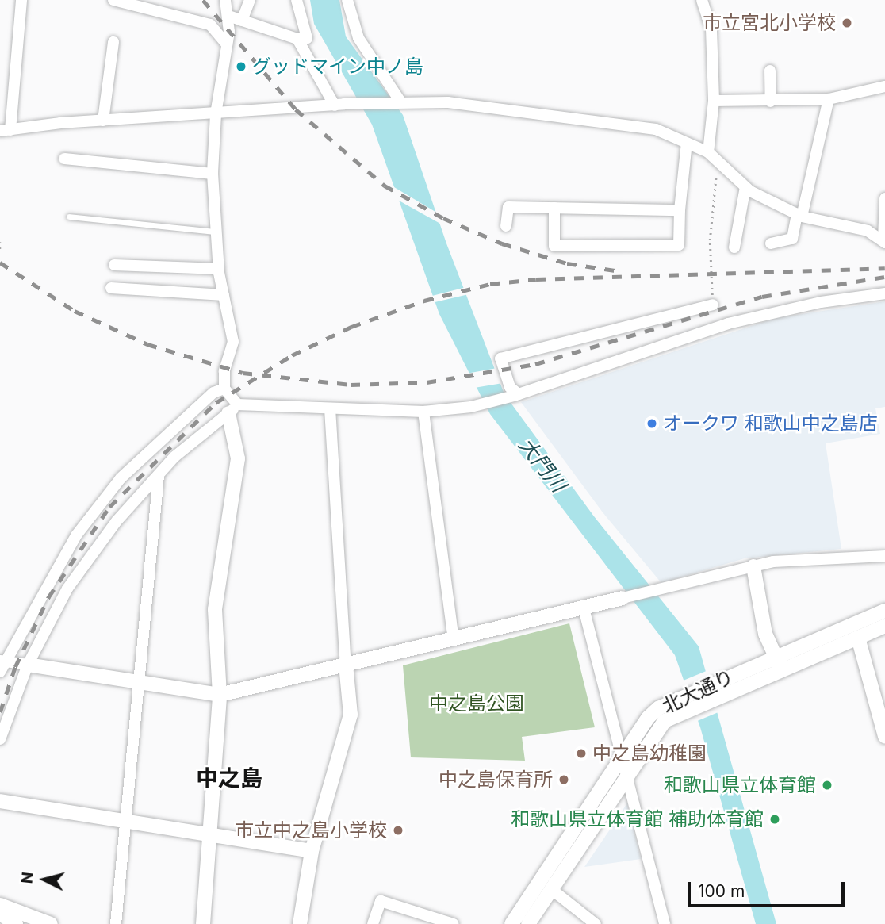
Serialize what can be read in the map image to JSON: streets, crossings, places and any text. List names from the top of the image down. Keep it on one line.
{"streets":{"street":["北大通り"]},"districts":["中之島"],"water":["大門川"],"parks":["中之島公園"],"places":["市立宮北小学校","グッドマイン中ノ島","オークワ 和歌山中之島店","中之島幼稚園","中之島保育所","和歌山県立体育館","和歌山県立体育館 補助体育館","市立中之島小学校"],"scale_bar":"100 m","north":"left"}
